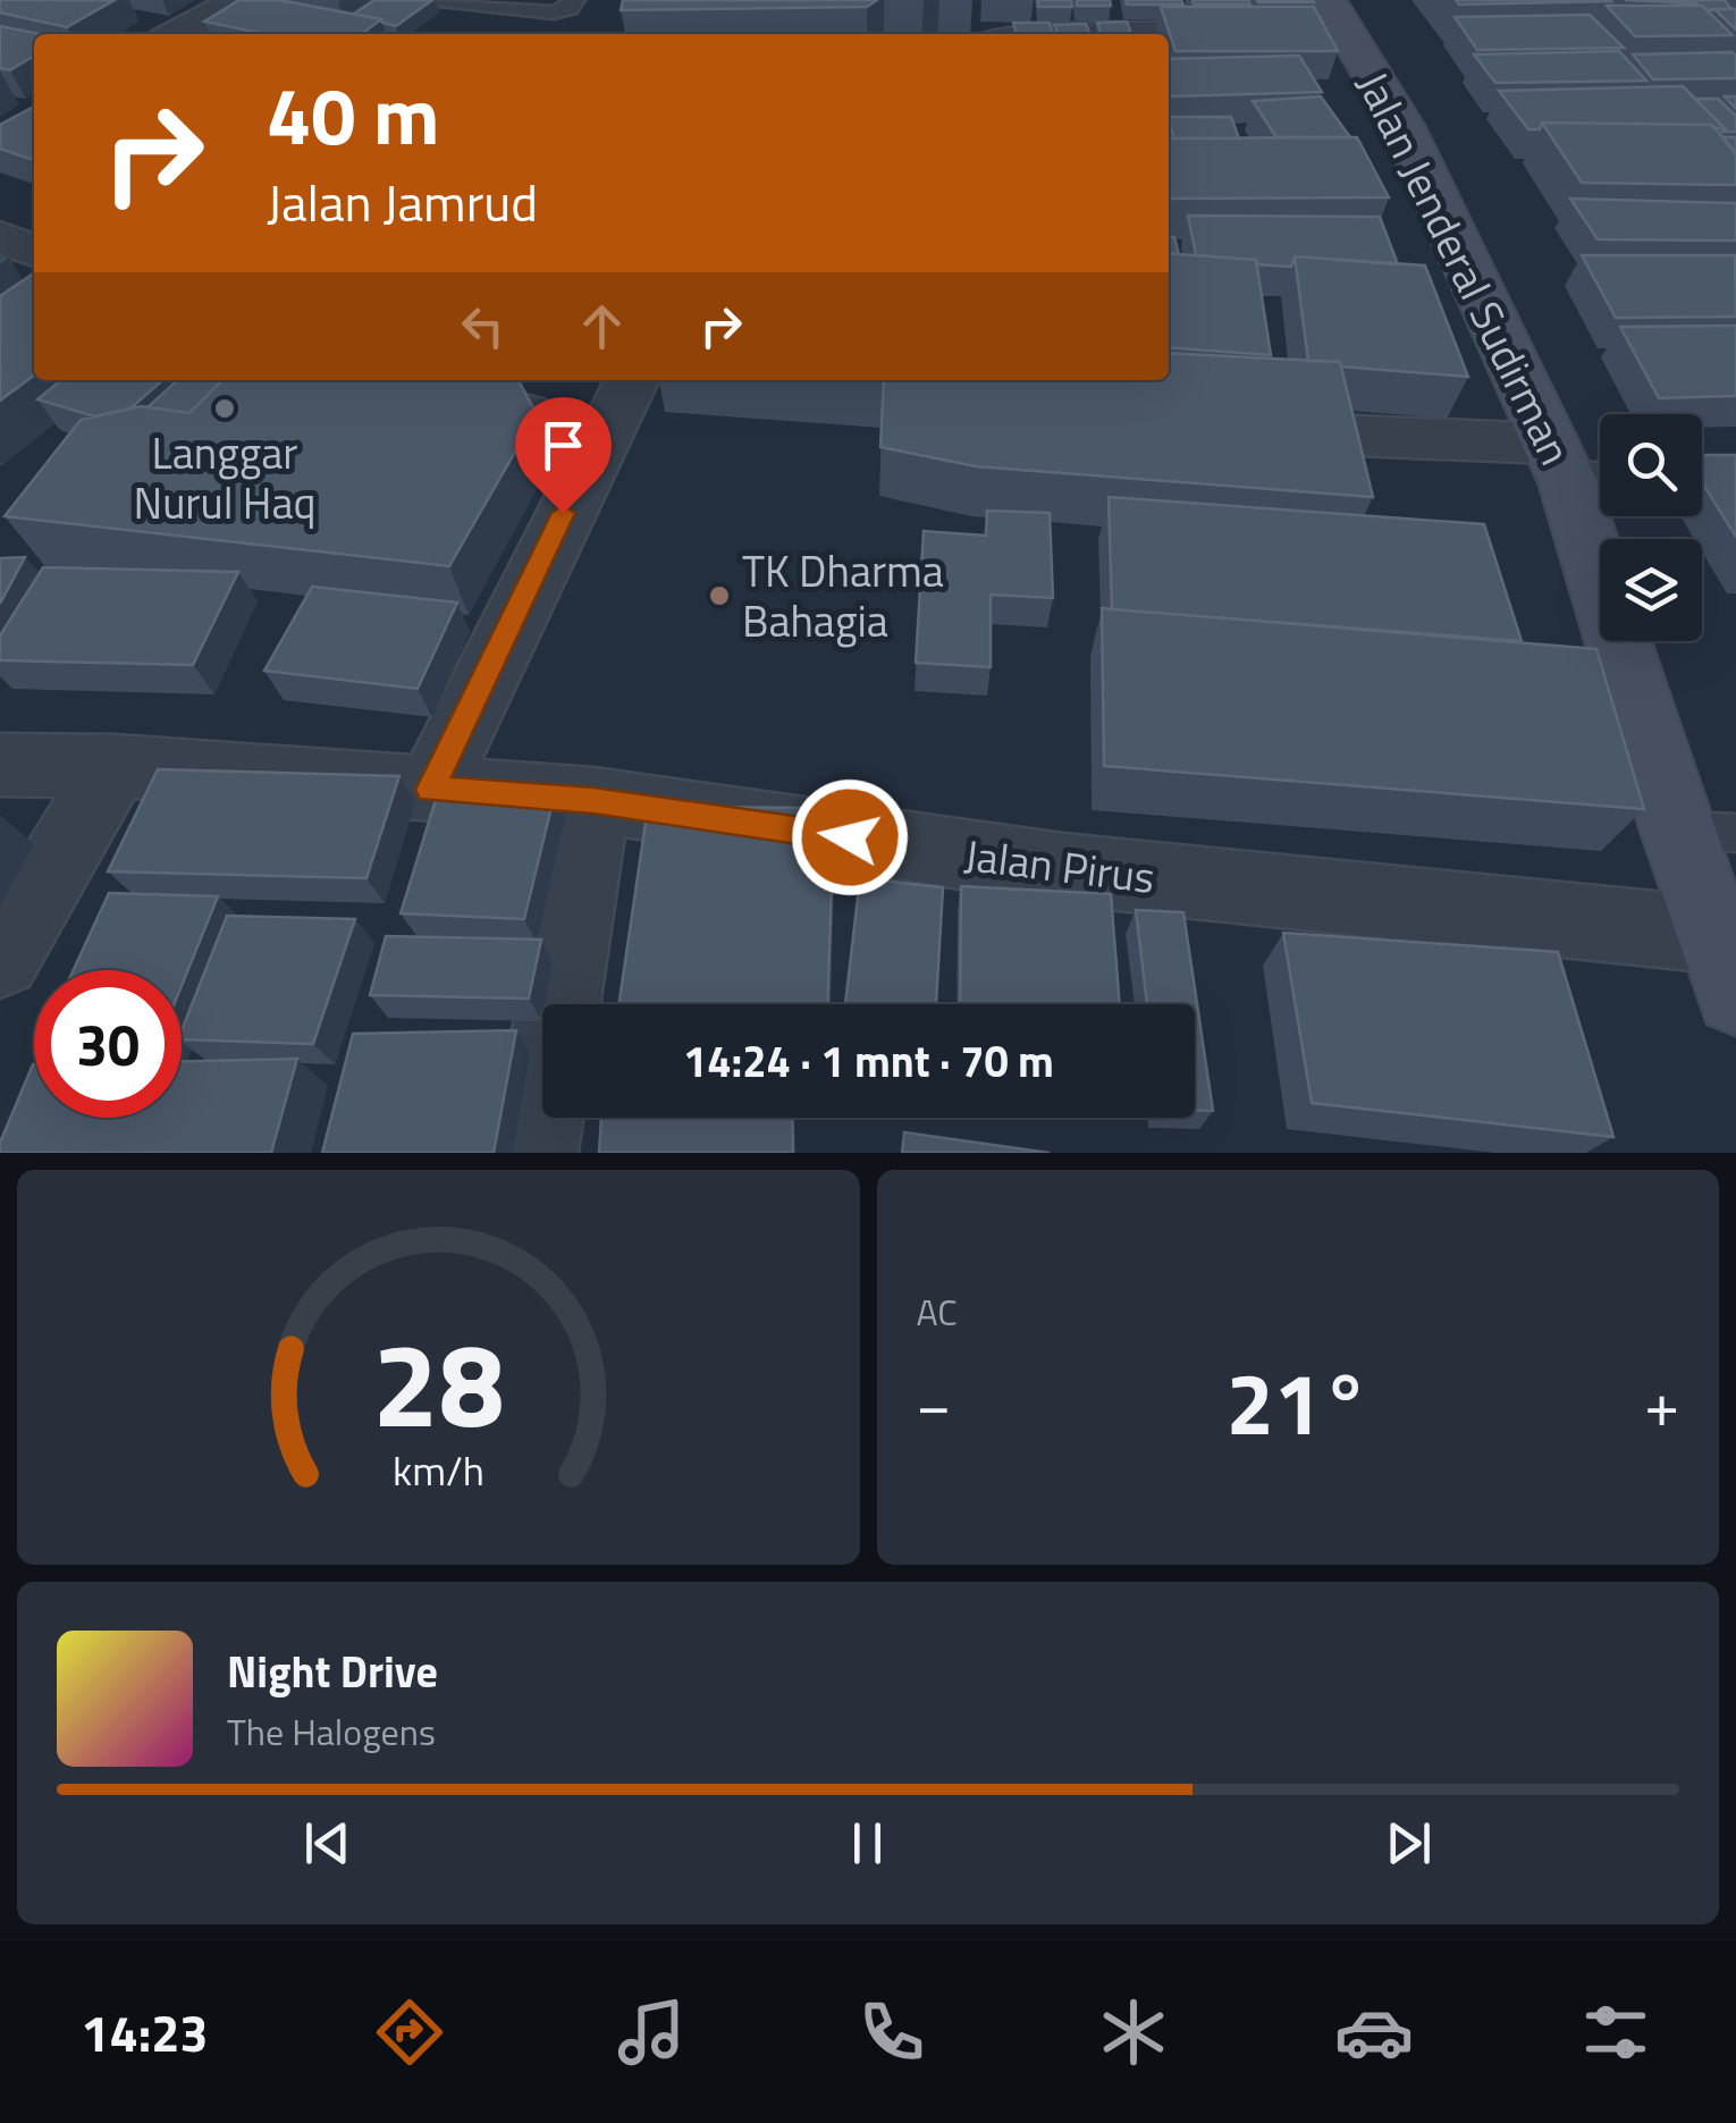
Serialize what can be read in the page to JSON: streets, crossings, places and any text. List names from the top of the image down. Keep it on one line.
{"streets":{"street":["Jalan Jenderal Sudirman","Jalan Pirus"]},"crossings":[["Jalan Jenderal Sudirman","Jalan Pirus"]],"places":["Langgar Nurul Haq","TK Dharma Bahagia"],"page":{"turn":["40 m","Jalan Jamrud"],"limit":"30","trip":"14:24 · 1 mnt · 70 m","tile":"AC","heat":["−","21°","+"],"song":["Night Drive","The Halogens"],"tabs":"14:23","gauge":["28","km/h"]}}
